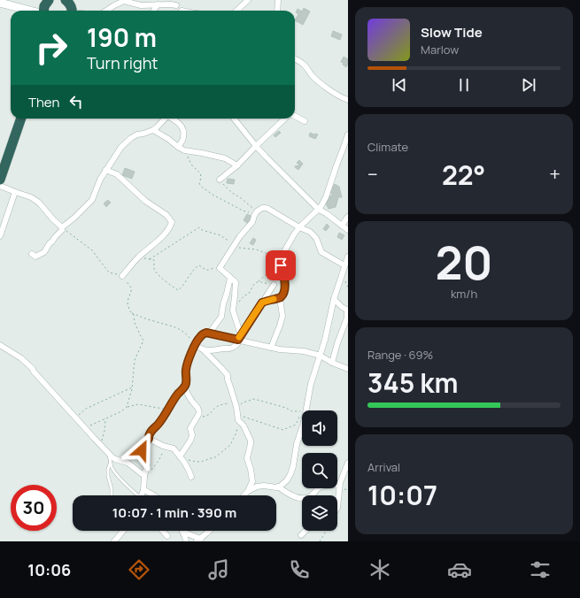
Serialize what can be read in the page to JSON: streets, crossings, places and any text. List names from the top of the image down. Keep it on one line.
{"page":{"turn":["190 m","Turn right"],"song":["Slow Tide","Marlow"],"then":"Then","tile":["Climate",["20","km/h"],["Range · 69%","345 km"],["Arrival","10:07"]],"heat":["−","22°","+"],"limit":"30","trip":"10:07 · 1 min · 390 m","tabs":"10:06"}}
